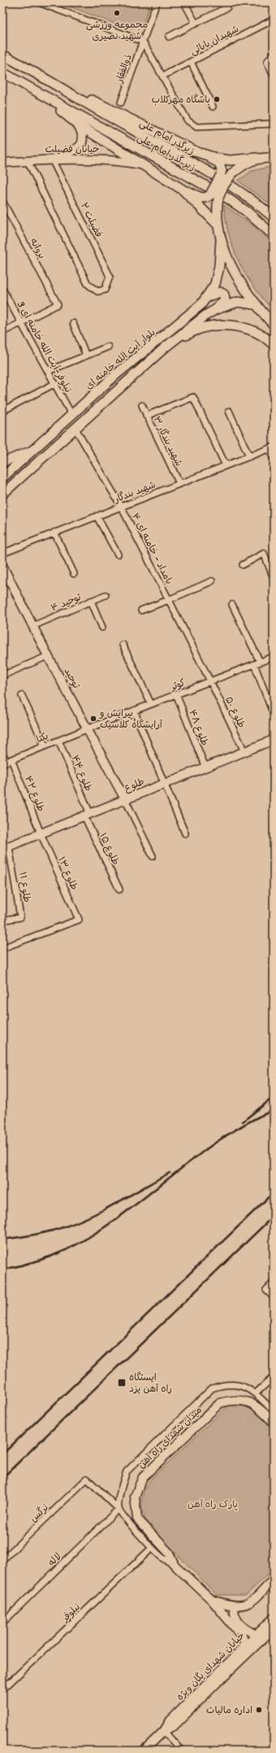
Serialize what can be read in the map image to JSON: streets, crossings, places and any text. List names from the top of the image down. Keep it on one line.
{"streets":{"main road":["زیرگذر امام علی","زیر گذر امام علی","بلوار آیت الله خامنه ای"],"street":["شهیدان بابائی","ذوالفقار","خیابان فضیلت","فضیلت ۲","پروانه","نیلوفر-آیت الله خامنه ای 3","شهید بندگار ۳","شهید بندگار","بامداد - خامنه ای ۴","توحید ۴","توحید","کوثر","طلوع ۵۰","طلوع ۴۸","یکتا","طلوع ۴۴","طلوع","طلوع ۴۲","طلوع ۱۵","طلوع ۱۳","طلوع ۱۱","میدان شهدای راه آهن","نرگس","لاله","نیلوفر","خیابان شهدای یگان ویژه"]},"crossings":[["خیابان فضیلت","فضیلت ۲"],["پروانه","نیلوفر-آیت الله خامنه ای 3"],["نیلوفر-آیت الله خامنه ای 3","بلوار آیت الله خامنه ای"],["بلوار آیت الله خامنه ای","بامداد - خامنه ای ۴"],["شهید بندگار ۳","شهید بندگار"],["شهید بندگار","بامداد - خامنه ای ۴"],["بامداد - خامنه ای ۴","کوثر"],["بامداد - خامنه ای ۴","طلوع ۵۰"],["توحید ۴","توحید"],["توحید","کوثر"],["توحید","یکتا"],["توحید","طلوع"],["کوثر","طلوع ۵۰"],["کوثر","طلوع ۴۸"],["کوثر","یکتا"],["طلوع ۵۰","طلوع"],["طلوع ۴۸","طلوع"],["یکتا","طلوع ۴۴"],["یکتا","طلوع ۴۲"],["طلوع ۴۴","طلوع"],["طلوع ۴۴","طلوع ۱۵"],["طلوع","طلوع ۴۲"],["طلوع","طلوع ۱۵"],["طلوع","طلوع ۱۳"],["طلوع","طلوع ۱۱"],["طلوع ۴۲","طلوع ۱۳"],["میدان شهدای راه آهن","خیابان شهدای یگان ویژه"],["نرگس","لاله"]],"parks":["پارک راه آهن"],"places":{"other":["مجموعه ورزشی شهید نصیری","باشگاه مهرکلاب","پیرایش و آرایشگاه کلاسیک","اداره مالیات"],"transit":["ایستگاه راه آهن یزد"]}}
